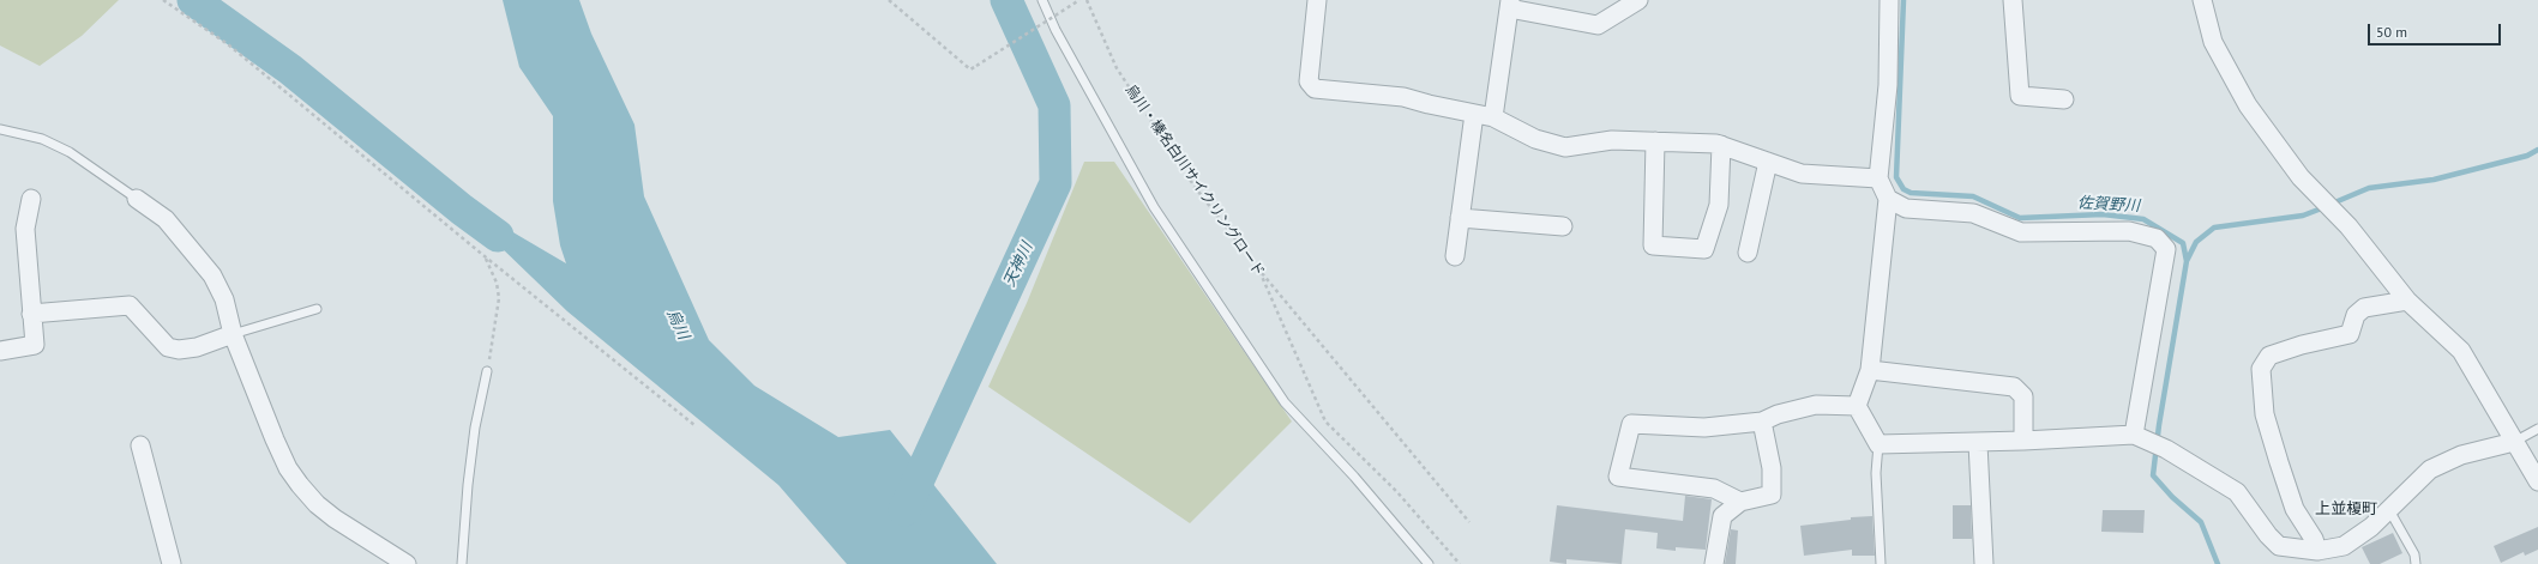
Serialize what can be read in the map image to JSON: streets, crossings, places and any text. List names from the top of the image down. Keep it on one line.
{"streets":{"path":["烏川・榛名白川サイクリングロード"]},"districts":["上並榎町"],"water":["佐賀野川","天神川","烏川"],"scale_bar":"50 m"}
